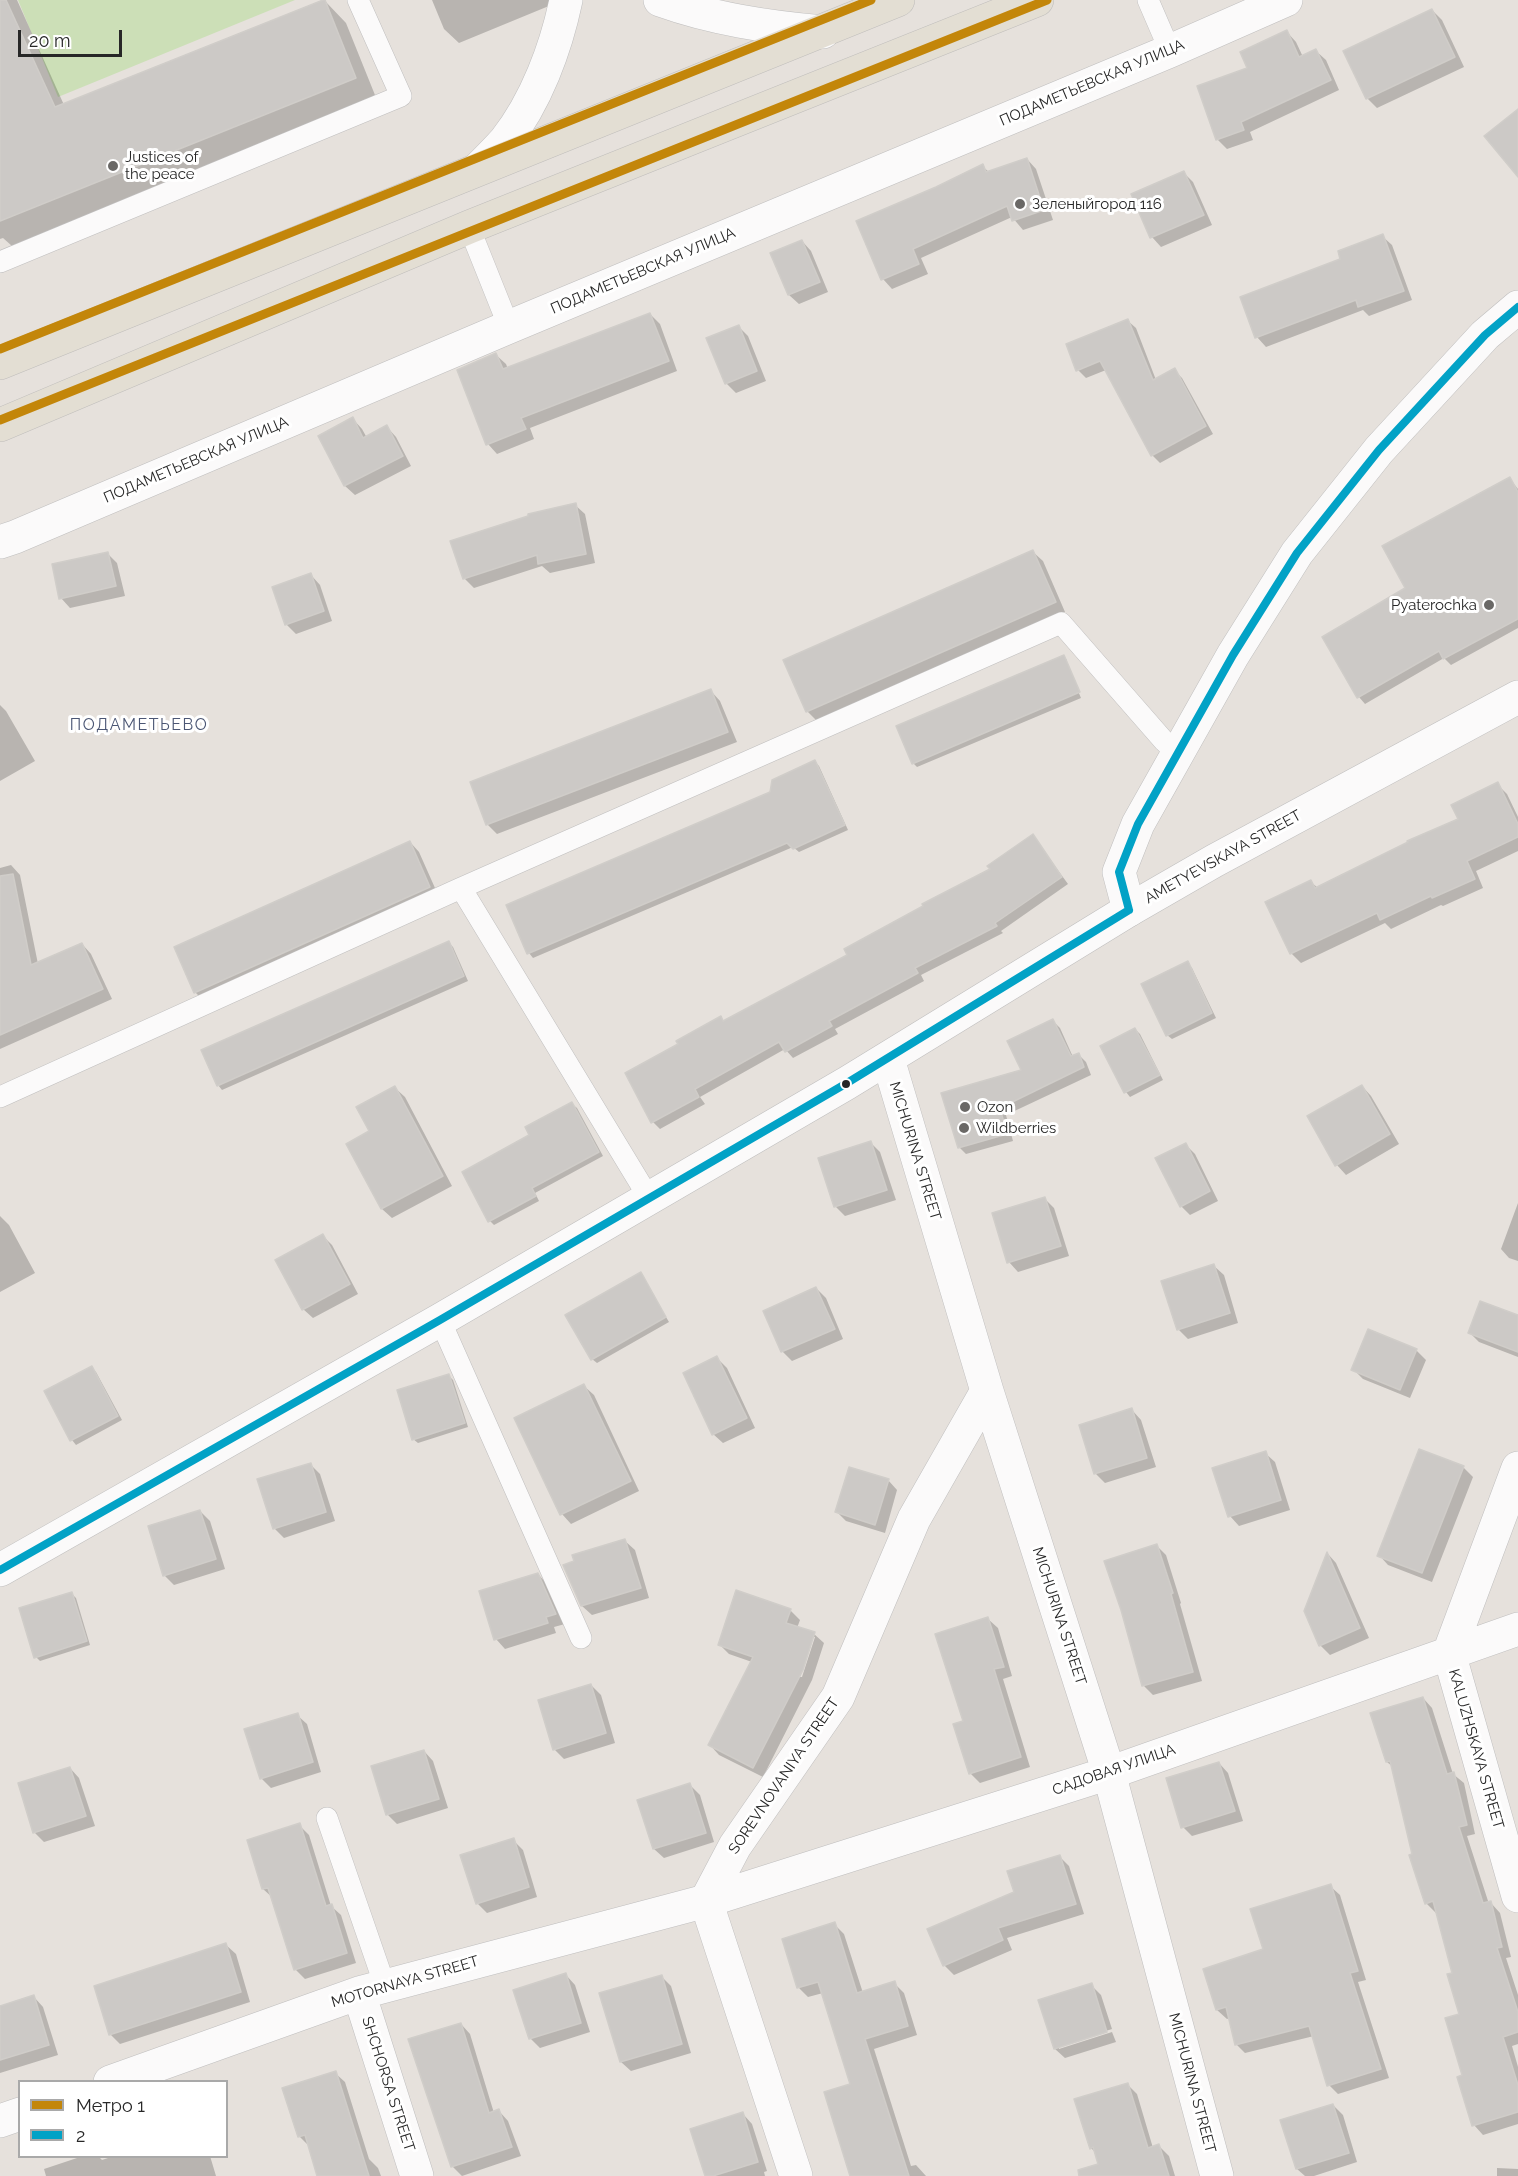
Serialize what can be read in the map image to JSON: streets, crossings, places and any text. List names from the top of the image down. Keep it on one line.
{"streets":{"street":["ПОДАМЕТЬЕВСКАЯ УЛИЦА","AMETYEVSKAYA STREET","MICHURINA STREET","KALUZHSKAYA STREET","САДОВАЯ УЛИЦА","SOREVNOVANIYA STREET","MOTORNAYA STREET","SHCHORSA STREET"]},"crossings":[["AMETYEVSKAYA STREET","MICHURINA STREET"],["MICHURINA STREET","САДОВАЯ УЛИЦА"],["MICHURINA STREET","SOREVNOVANIYA STREET"],["KALUZHSKAYA STREET","САДОВАЯ УЛИЦА"],["САДОВАЯ УЛИЦА","SOREVNOVANIYA STREET"],["САДОВАЯ УЛИЦА","MOTORNAYA STREET"],["SOREVNOVANIYA STREET","MOTORNAYA STREET"],["MOTORNAYA STREET","SHCHORSA STREET"]],"districts":["ПОДАМЕТЬЕВО"],"places":["Justices of the peace","Зеленыйгород 116","Pyaterochka","Ozon","Wildberries"],"lines":["metro line 1","transit line 2"],"legend":["Метро 1","2"],"scale_bar":"20 m"}
